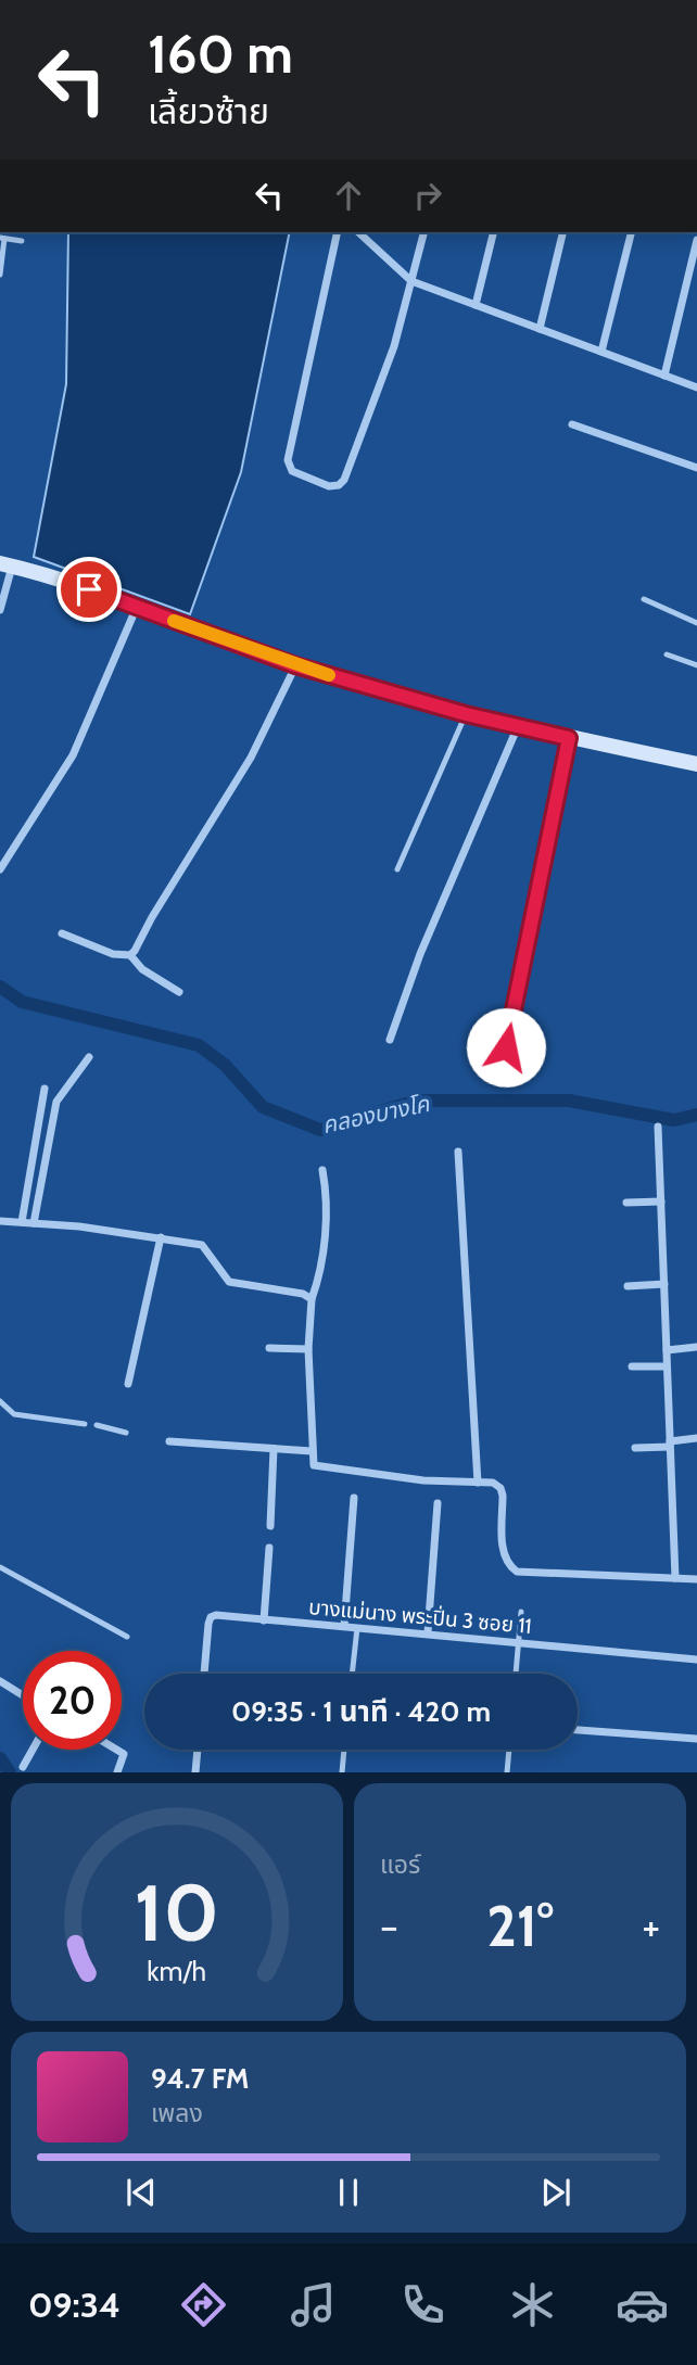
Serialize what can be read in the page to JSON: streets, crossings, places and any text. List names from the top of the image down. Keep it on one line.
{"streets":{"street":["บางแม่นาง พระปิ่น 3 ซอย 11"]},"water":["คลองบางโค"],"page":{"turn":["160 m","เลี้ยวซ้าย"],"limit":"20","trip":"09:35 · 1 นาที · 420 m","tile":"แอร์","heat":["−","21°","+"],"song":["94.7 FM","เพลง"],"tabs":"09:34","gauge":["10","km/h"]}}
